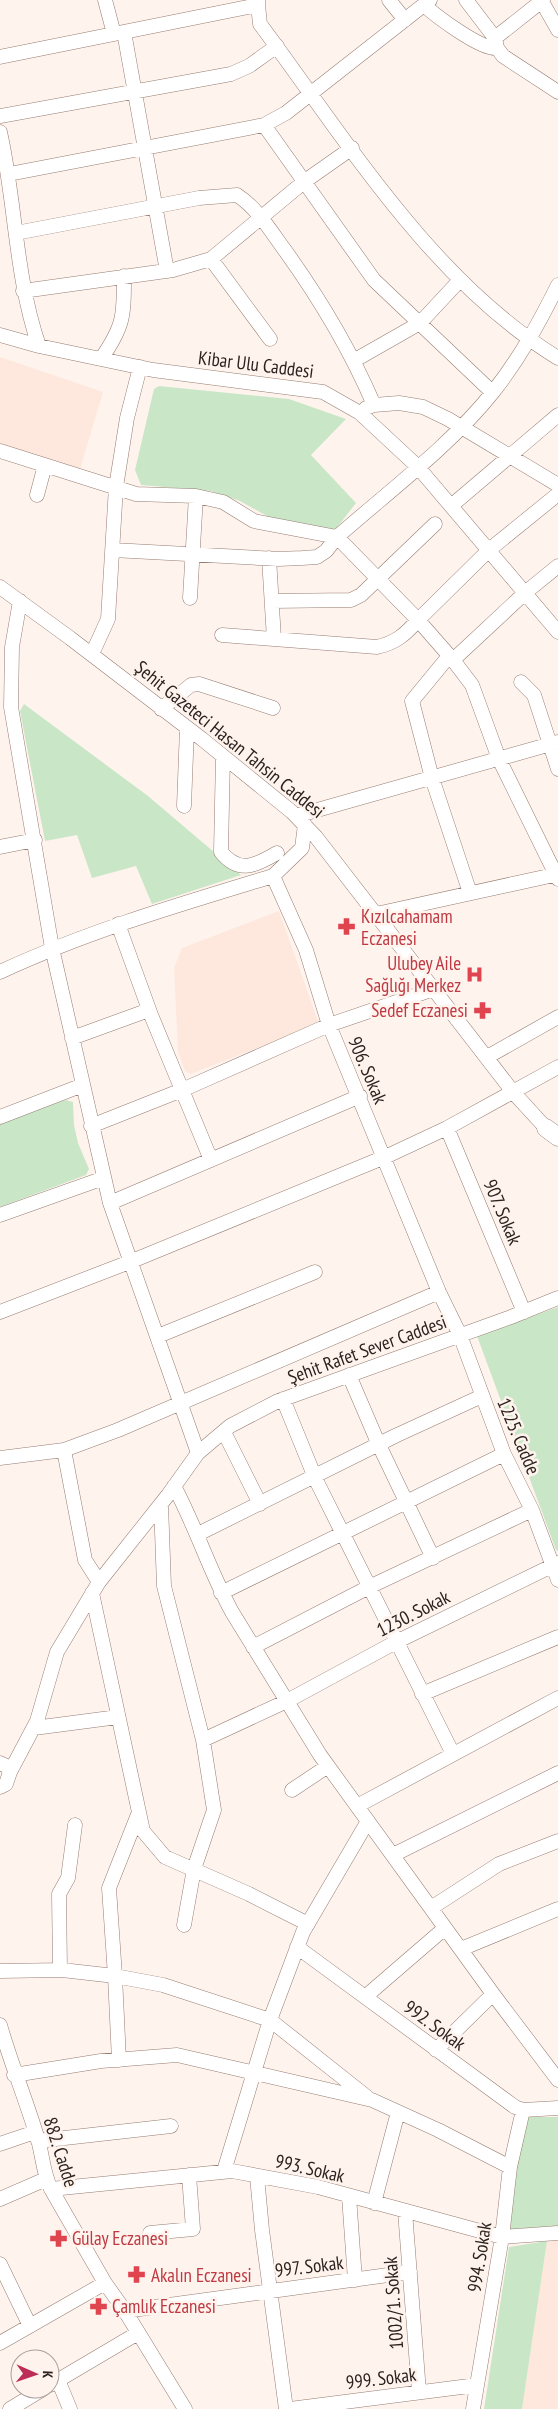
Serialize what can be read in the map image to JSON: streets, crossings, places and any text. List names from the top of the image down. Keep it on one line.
{"streets":{"street":["Kibar Ulu Caddesi","Şehit Gazeteci Hasan Tahsin Caddesi","906. Sokak","907. Sokak","Şehit Rafet Sever Caddesi","1225. Cadde","1230. Sokak","992. Sokak","882. Cadde","993. Sokak","994. Sokak","997. Sokak","1002/1. Sokak","999. Sokak"]},"crossings":[["906. Sokak","Şehit Rafet Sever Caddesi"],["906. Sokak","1225. Cadde"],["907. Sokak","Şehit Rafet Sever Caddesi"],["Şehit Rafet Sever Caddesi","1225. Cadde"],["1225. Cadde","1230. Sokak"],["992. Sokak","994. Sokak"],["882. Cadde","993. Sokak"],["882. Cadde","997. Sokak"],["993. Sokak","994. Sokak"],["993. Sokak","1002/1. Sokak"],["994. Sokak","999. Sokak"],["997. Sokak","1002/1. Sokak"],["1002/1. Sokak","999. Sokak"]],"places":{"pharmacy":["Kızılcahamam Eczanesi","Sedef Eczanesi","Gülay Eczanesi","Akalın Eczanesi","Çamlık Eczanesi"],"hospital":["Ulubey Aile Sağlığı Merkez"]},"north":"right"}
